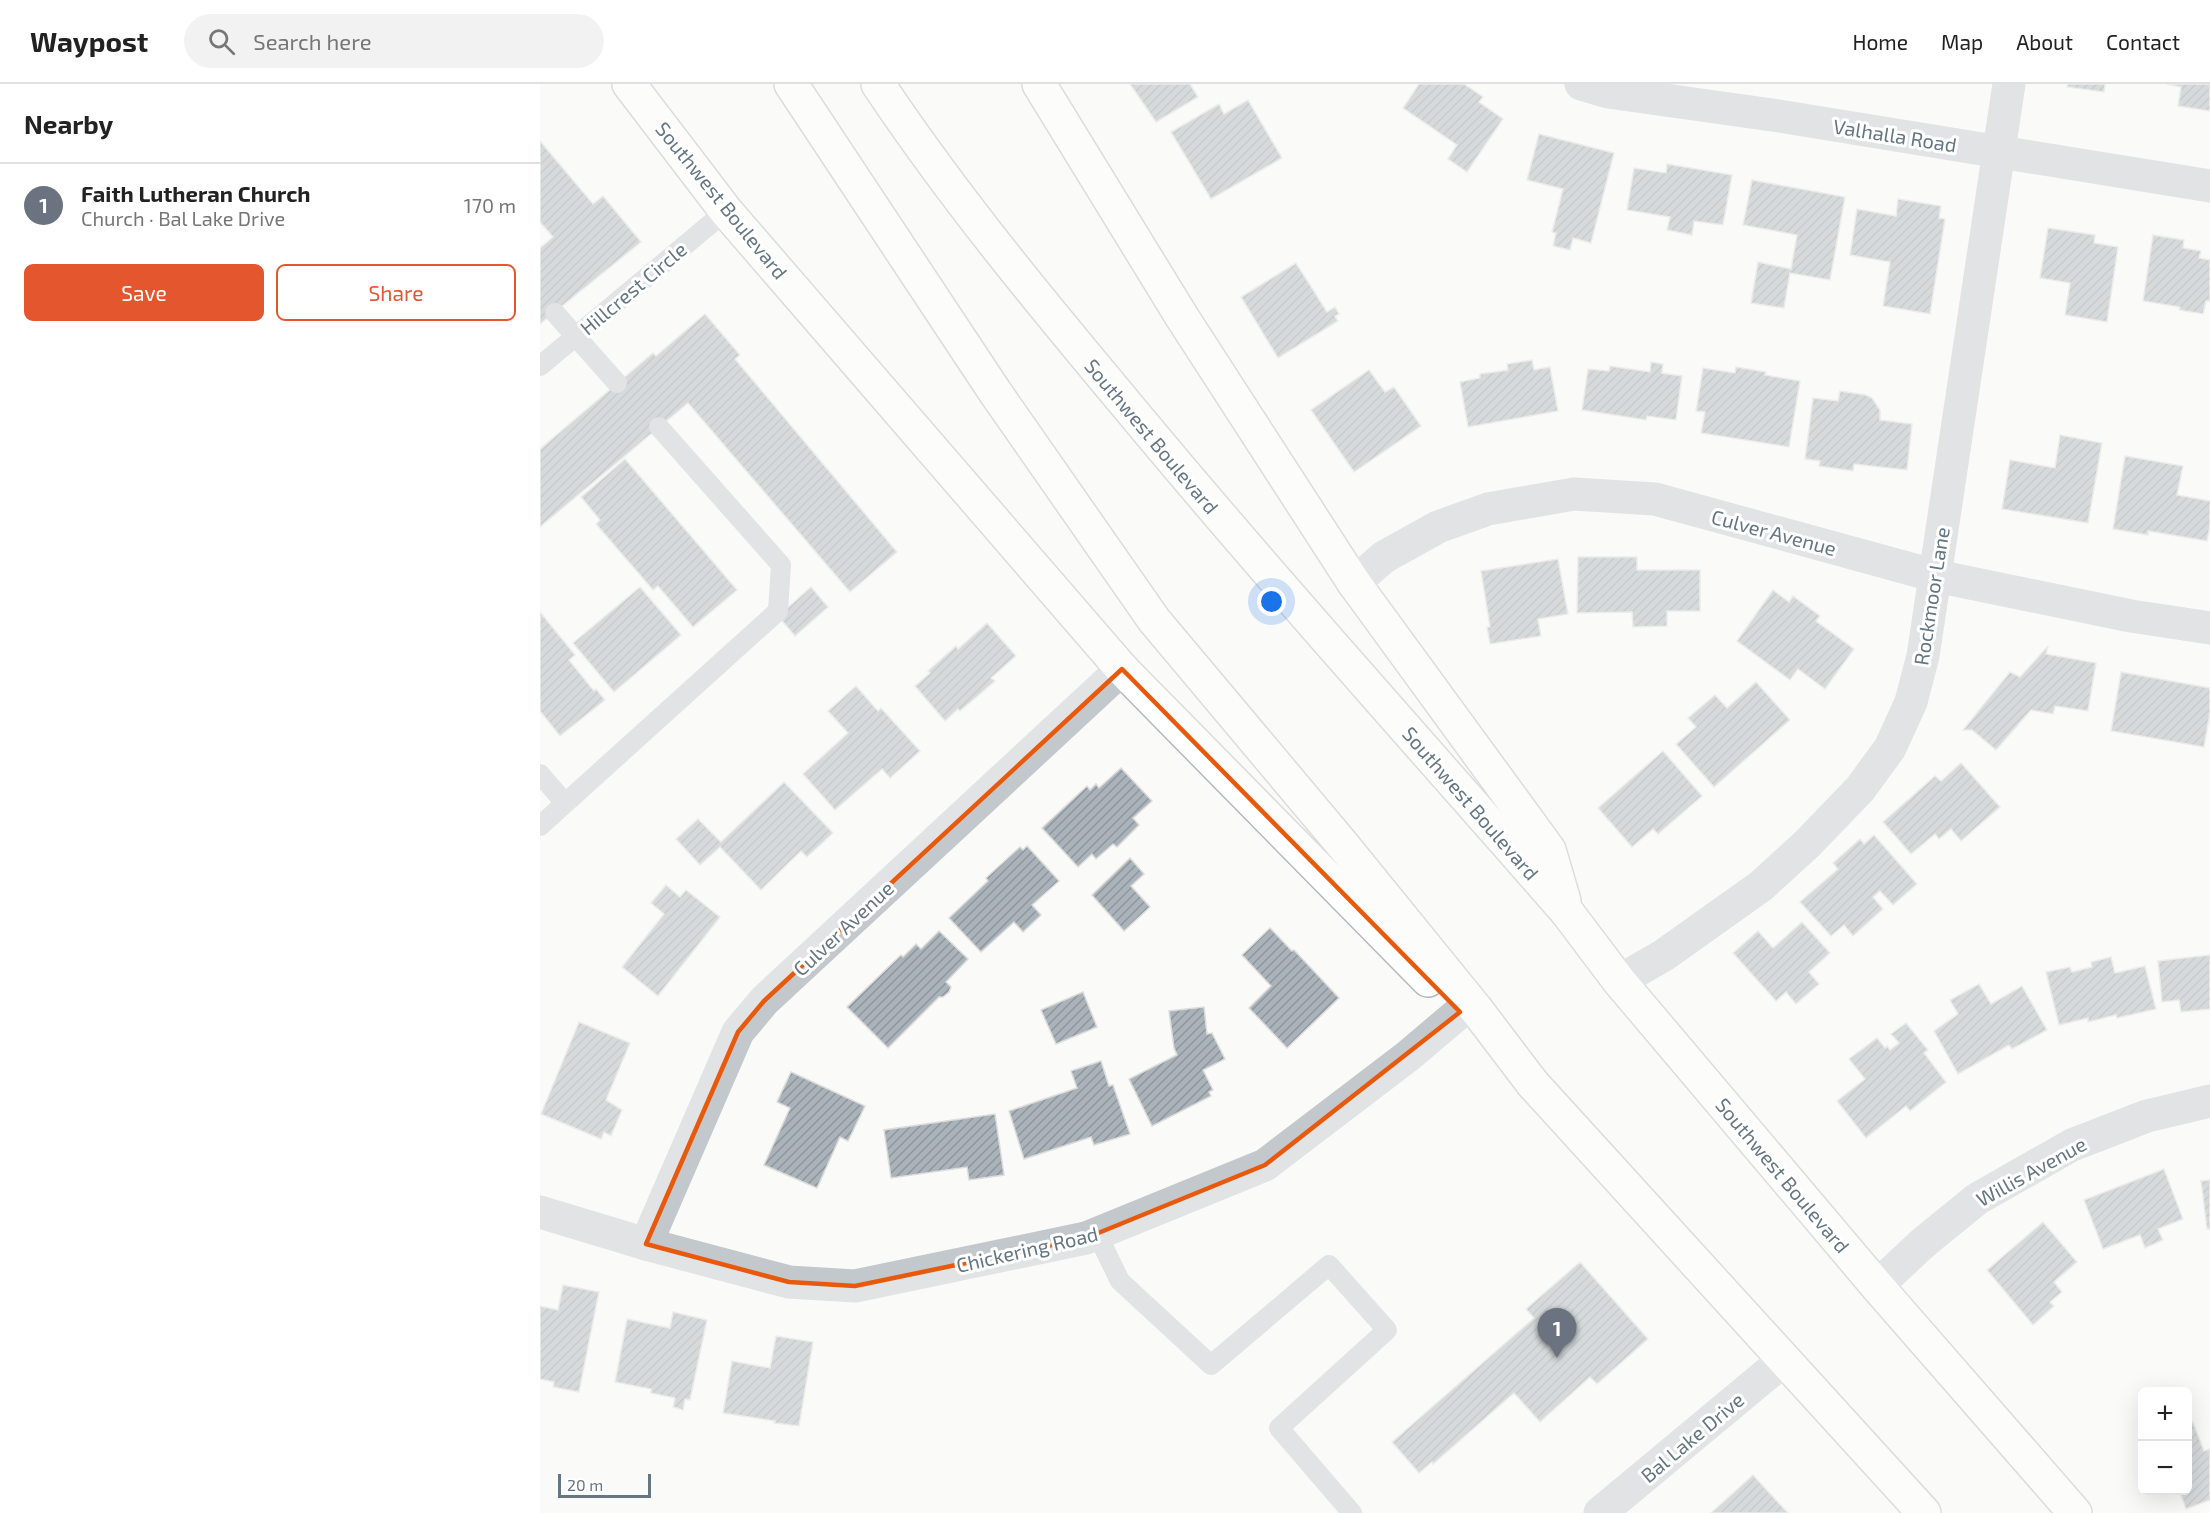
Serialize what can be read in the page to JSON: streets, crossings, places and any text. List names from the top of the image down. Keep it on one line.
{"streets":{"main road":["Southwest Boulevard"],"street":["Valhalla Road","Culver Avenue","Rockmoor Lane","Willis Avenue","Chickering Road","Bal Lake Drive"],"lane":["Hillcrest Circle"]},"crossings":[["Valhalla Road","Rockmoor Lane"],["Southwest Boulevard","Hillcrest Circle"],["Southwest Boulevard","Culver Avenue"],["Southwest Boulevard","Rockmoor Lane"],["Southwest Boulevard","Willis Avenue"],["Southwest Boulevard","Chickering Road"],["Culver Avenue","Rockmoor Lane"],["Culver Avenue","Chickering Road"]],"scale_bar":"20 m","page":{"header":"Waypost","search":"Search here","nav":["Home","Map","About","Contact"],"heading":"Nearby","list":[{"mark":"1","name":"Faith Lutheran Church","note":"Church · Bal Lake Drive","value":"170 m"}],"buttons":["Save","Share"],"pins":"1","map_buttons":["+","−"],"scale":"20 m"}}
